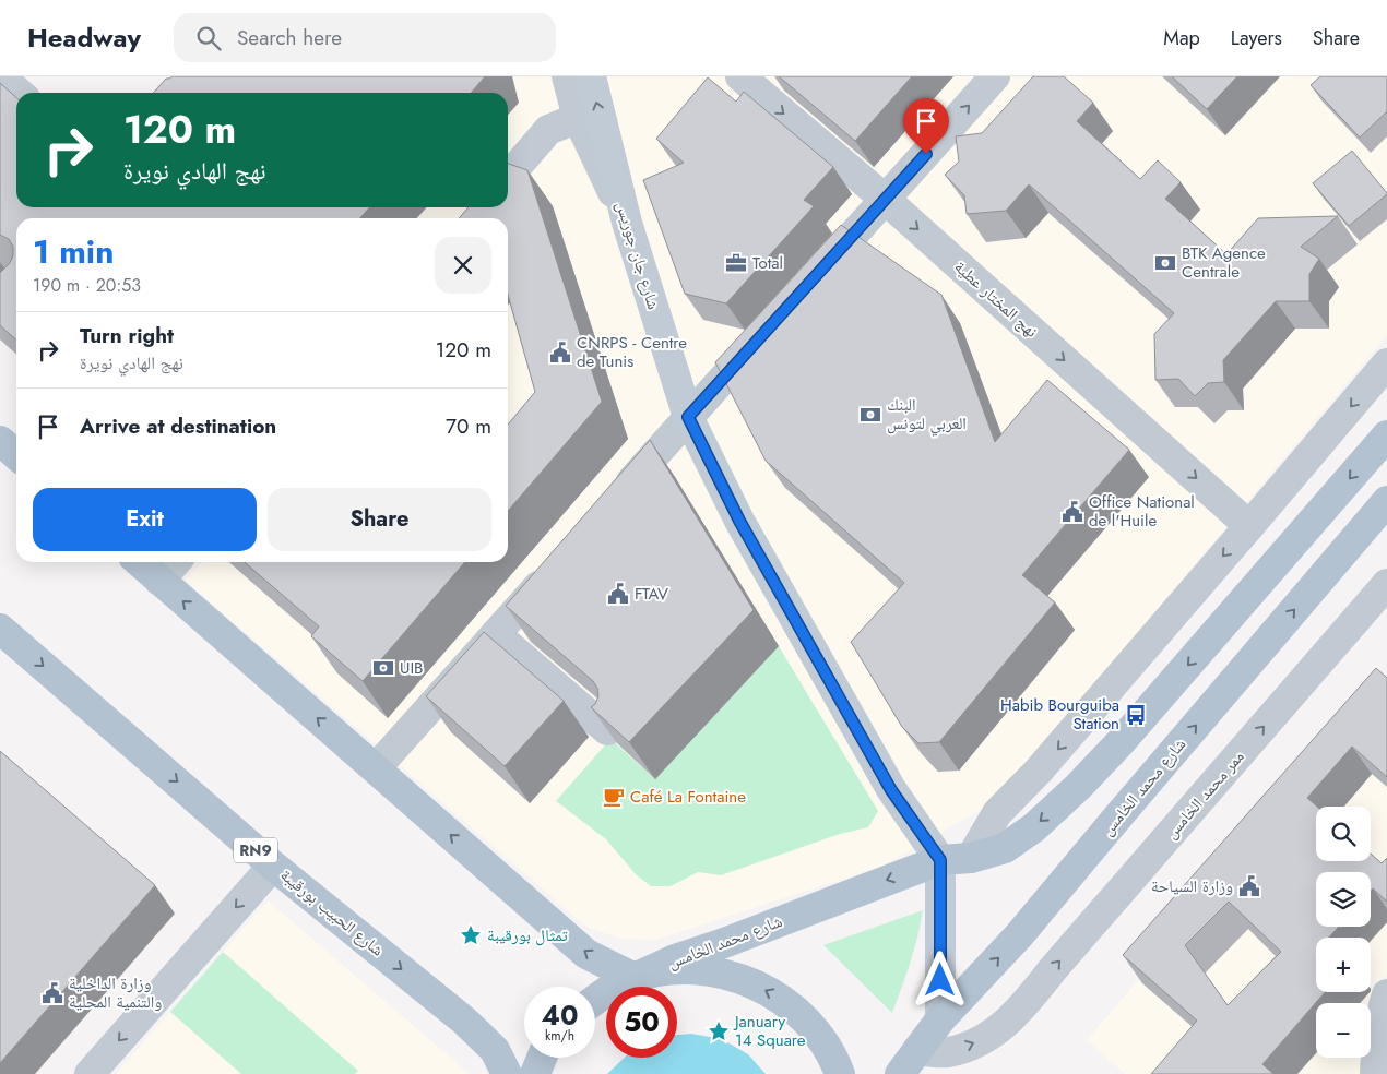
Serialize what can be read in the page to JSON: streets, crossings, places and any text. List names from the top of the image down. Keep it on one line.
{"streets":{"main road":["شارع جان جوريس","شارع محمد الخامس","RN9","شارع الحبيب بورقيبة"],"street":["نهج المختار عطية","ممر محمد الخامس"]},"crossings":[["شارع جان جوريس","شارع محمد الخامس"],["شارع محمد الخامس","ممر محمد الخامس"]],"one_way":["نهج المختار عطية"],"places":{"office":["Total"],"bank":["BTK Agence Centrale","البنك العربي لتونس","UIB"],"public building":["CNRPS - Centre de Tunis","Office National de l'Huile","FTAV","وزارة السياحة","وزارة الداخلية والتنمية المحلية"],"bus stop":["Habib Bourguiba Station"],"cafe":["Café La Fontaine"],"place":["تمثال بورقيبة","January 14 Square"]},"page":{"header":"Headway","search":"Search here","nav":["Map","Layers","Share"],"turn":["120 m","نهج الهادي نويرة"],"heading":["1 min","190 m · 20:53"],"list":[{"name":"Turn right","note":"نهج الهادي نويرة","value":"120 m"},{"name":"Arrive at destination","value":"70 m"}],"buttons":["Exit","Share"],"map_buttons":["+","−"],"speed":"40 km/h","limit":"50"}}
